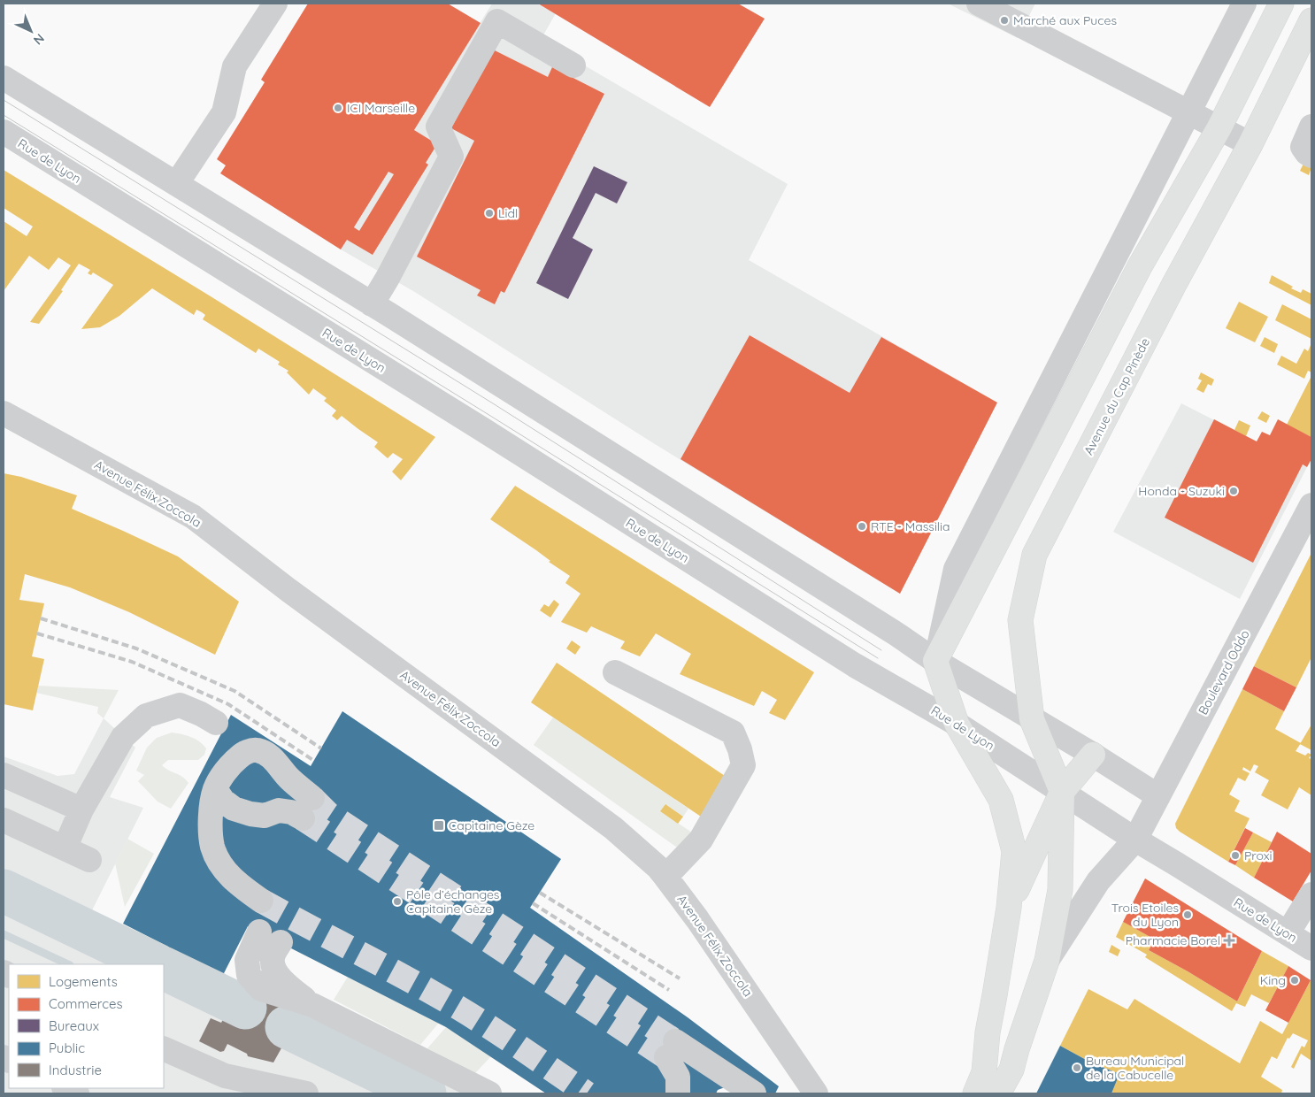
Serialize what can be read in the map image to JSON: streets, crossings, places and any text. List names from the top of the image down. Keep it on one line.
{"streets":{"main road":["Avenue du Cap Pinède"],"street":["Rue de Lyon","Avenue Félix Zoccola","Boulevard Oddo"]},"crossings":[["Rue de Lyon","Avenue du Cap Pinède"],["Rue de Lyon","Boulevard Oddo"]],"places":{"other":["Marché aux Puces","ICI Marseille","Lidl","Honda - Suzuki","RTE - Massilia","Proxi","Pôle d’échanges Capitaine Gèze","Trois Etoiles du Lyon","King","Bureau Municipal de la Cabucelle"],"transit":["Capitaine Gèze"],"health":["Pharmacie Borel"]},"legend":["Logements","Commerces","Bureaux","Public","Industrie"],"north":"bottom right"}
